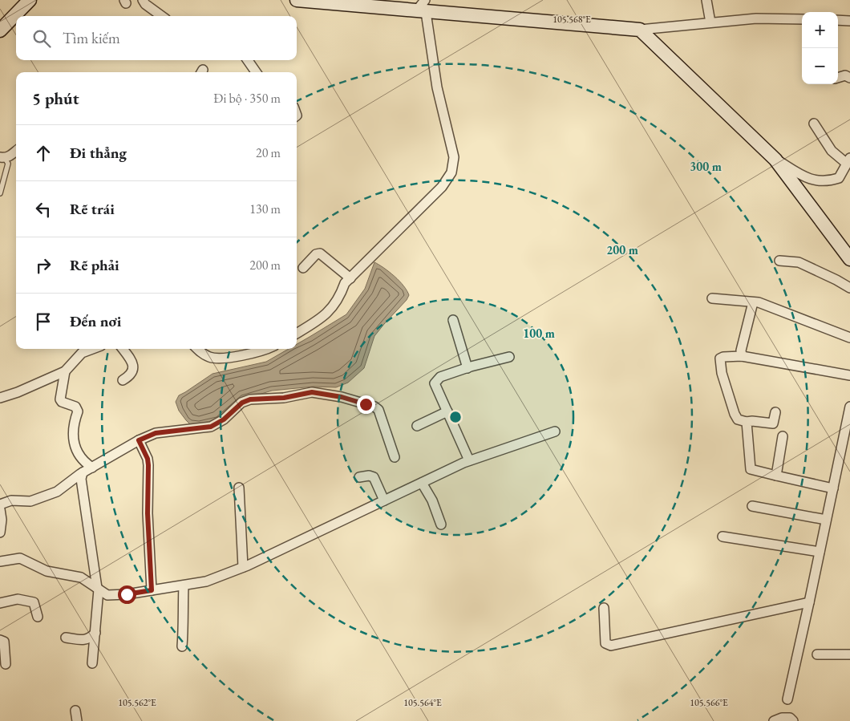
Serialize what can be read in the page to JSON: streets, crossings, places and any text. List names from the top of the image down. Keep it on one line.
{"page":{"map_buttons":["+","−"],"search":"Tìm kiếm","heading":["5 phút","Đi bộ · 350 m"],"list":[["Đi thẳng","20 m"],["Rẽ trái","130 m"],["Rẽ phải","200 m"],"Đến nơi"]},"coordinates":["105.568°E","105.562°E","105.564°E","105.566°E"],"rings":["300 m","200 m","100 m"]}
